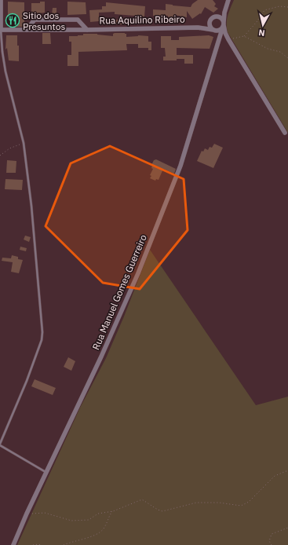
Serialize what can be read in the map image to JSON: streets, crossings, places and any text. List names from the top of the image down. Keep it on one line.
{"streets":{"street":["Rua Aquilino Ribeiro","Rua Manuel Gomes Guerreiro"]},"crossings":[["Rua Aquilino Ribeiro","Rua Manuel Gomes Guerreiro"]],"places":{"restaurant":["Sitio dos Presuntos"]},"north":"bottom"}
